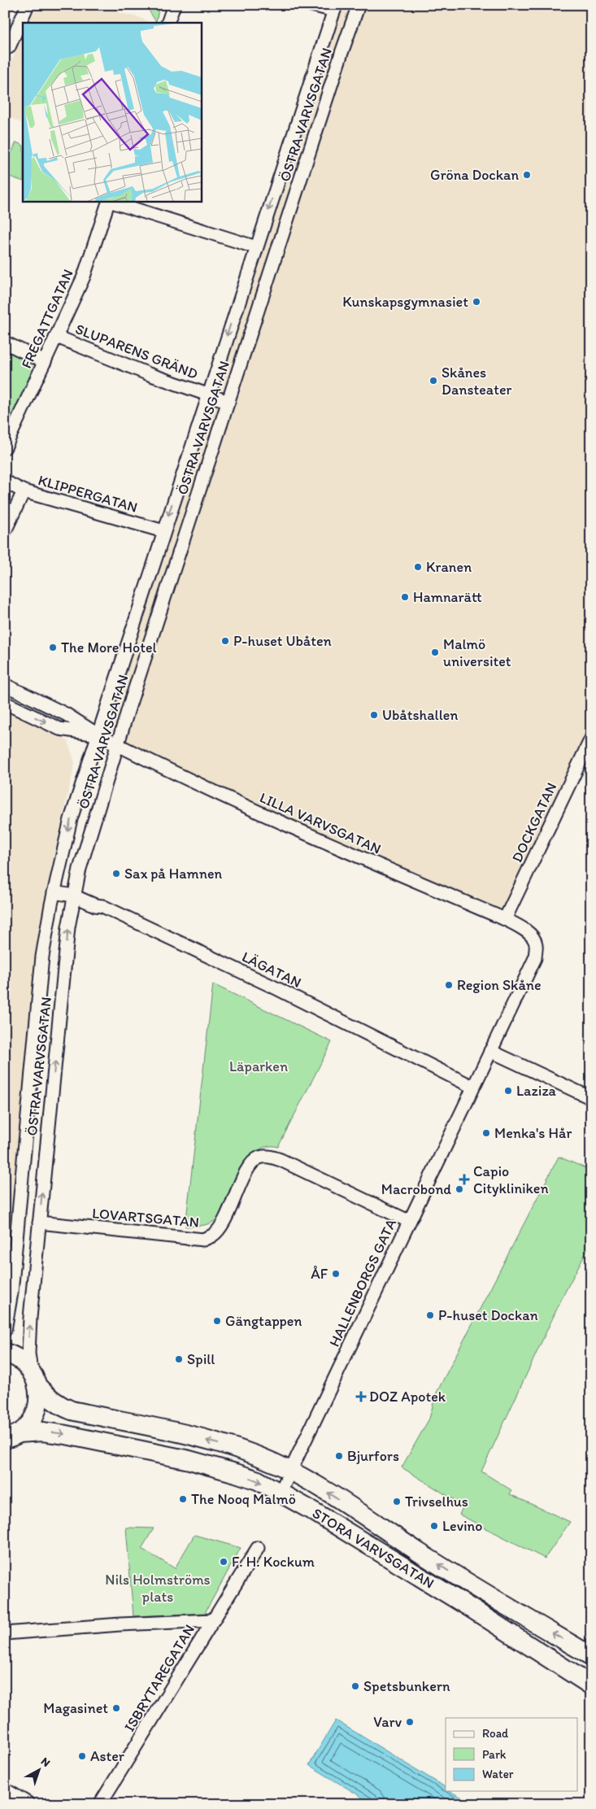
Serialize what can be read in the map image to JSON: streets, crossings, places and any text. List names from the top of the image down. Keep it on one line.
{"streets":{"street":["ÖSTRA VARVSGATAN","FREGATTGATAN","SLUPARENS GRÄND","KLIPPERGATAN","DOCKGATAN","LILLA VARVSGATAN","LÄGATAN","LOVARTSGATAN","HALLENBORGS GATA","STORA VARVSGATAN","ISBRYTAREGATAN"]},"crossings":[["ÖSTRA VARVSGATAN","SLUPARENS GRÄND"],["ÖSTRA VARVSGATAN","KLIPPERGATAN"],["ÖSTRA VARVSGATAN","LILLA VARVSGATAN"],["ÖSTRA VARVSGATAN","LÄGATAN"],["ÖSTRA VARVSGATAN","LOVARTSGATAN"],["ÖSTRA VARVSGATAN","STORA VARVSGATAN"],["FREGATTGATAN","SLUPARENS GRÄND"],["DOCKGATAN","LILLA VARVSGATAN"],["LILLA VARVSGATAN","HALLENBORGS GATA"],["LÄGATAN","HALLENBORGS GATA"],["LOVARTSGATAN","HALLENBORGS GATA"],["HALLENBORGS GATA","STORA VARVSGATAN"]],"parks":["Läparken","Nils Holmströms plats"],"places":{"other":["Gröna Dockan","Kunskapsgymnasiet","Skånes Dansteater","Kranen","Hamnarätt","P-huset Ubåten","The More Hotel","Malmö universitet","Ubåtshallen","Sax på Hamnen","Region Skåne","Laziza","Menka's Hår","Macrobond","ÅF","P-huset Dockan","Gängtappen","Spill","Bjurfors","The Nooq Malmö","Trivselhus","Levino","F. H. Kockum","Spetsbunkern","Magasinet","Varv","Aster"],"health":["Capio Citykliniken","DOZ Apotek"]},"legend":["Road","Park","Water"],"north":"top right"}
